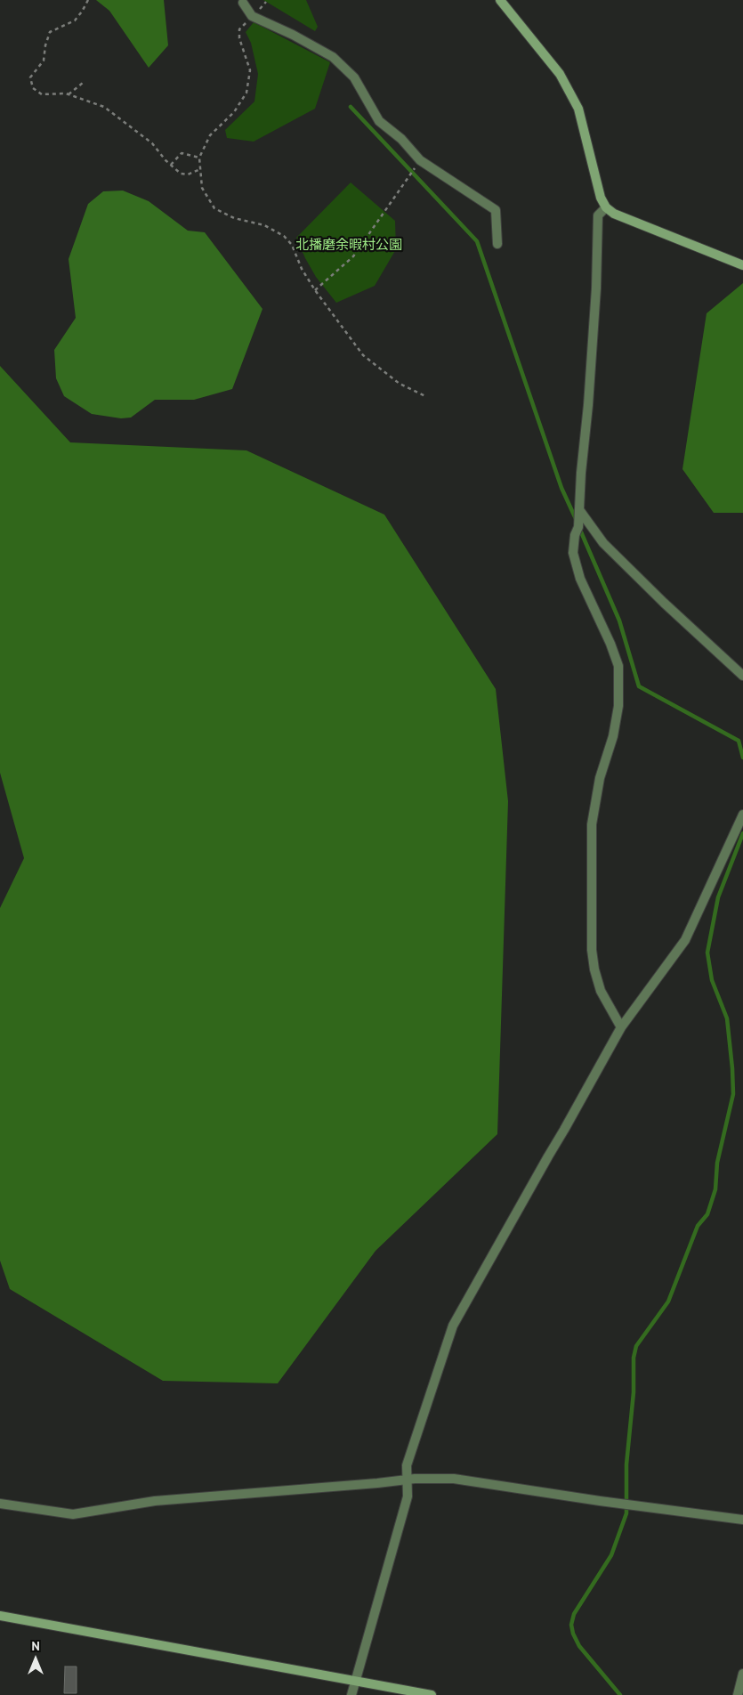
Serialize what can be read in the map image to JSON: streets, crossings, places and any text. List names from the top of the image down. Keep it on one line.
{"parks":["北播磨余暇村公園"],"north":"top"}
